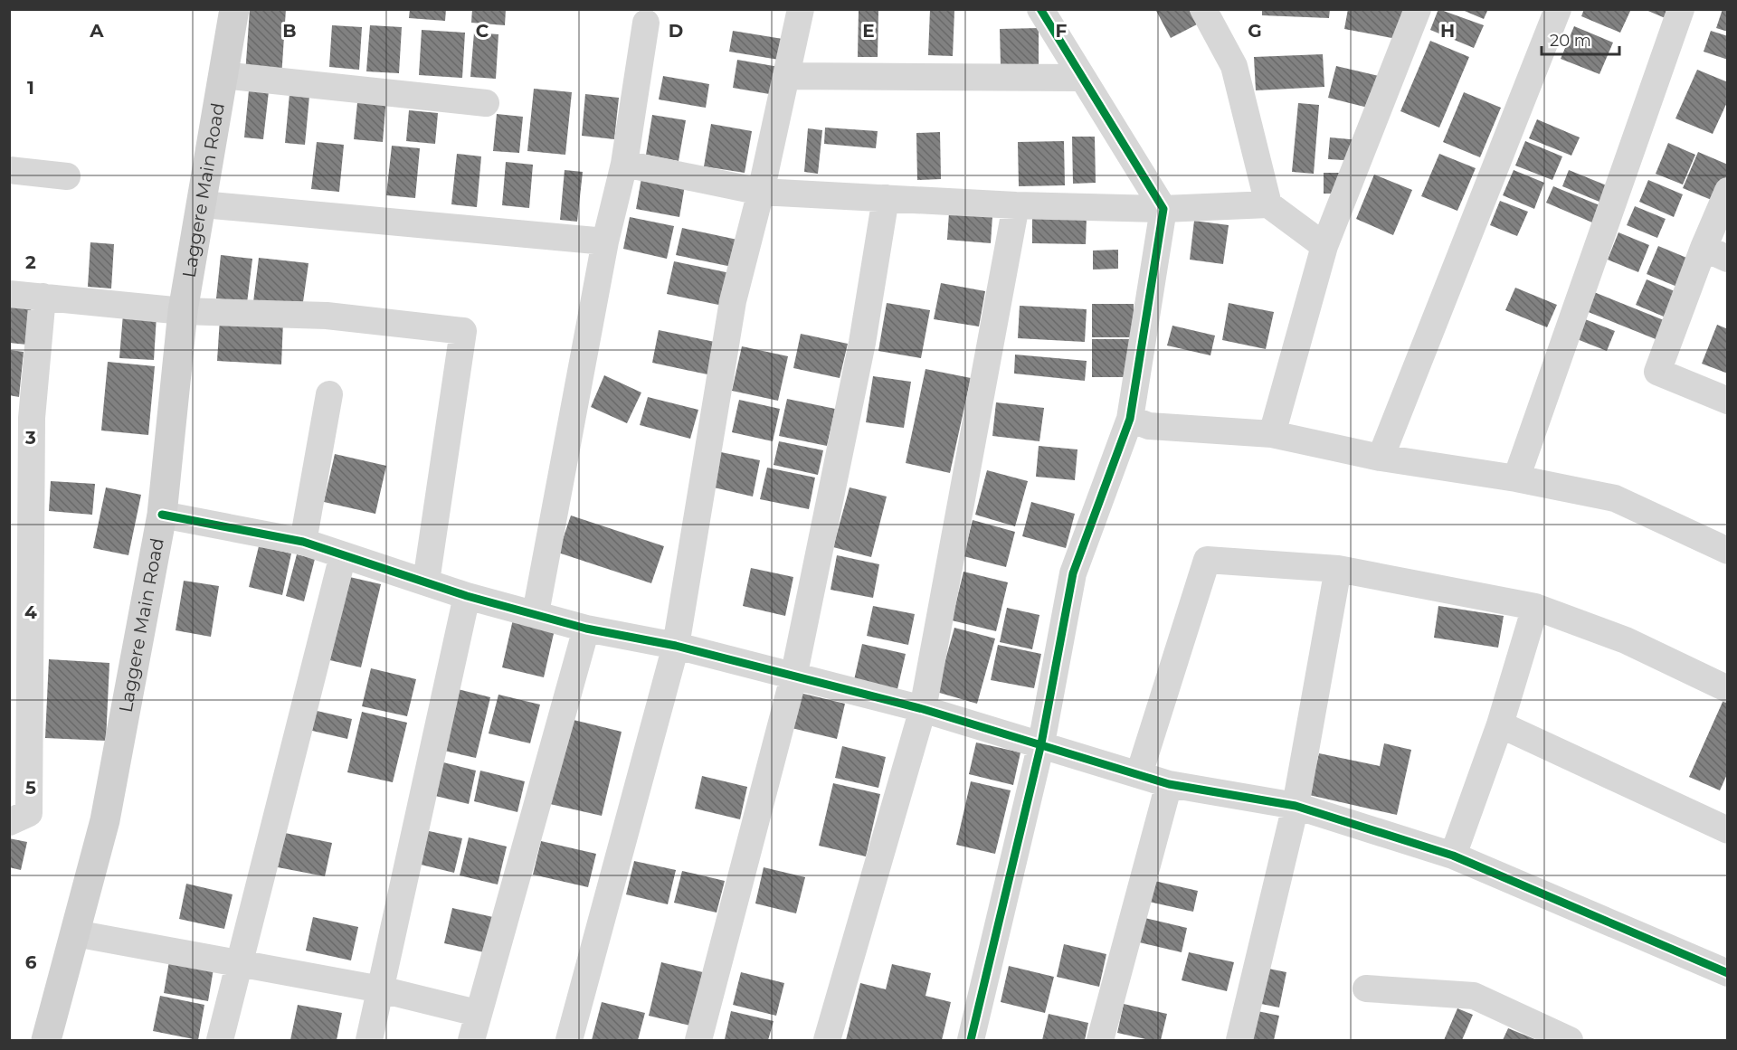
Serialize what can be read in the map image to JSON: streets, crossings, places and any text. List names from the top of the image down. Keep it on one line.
{"streets":{"street":["Laggere Main Road"]},"scale_bar":"20 m","grid":{"columns":["A","B","C","D","E","F","G","H"],"rows":["1","2","3","4","5","6"]}}
